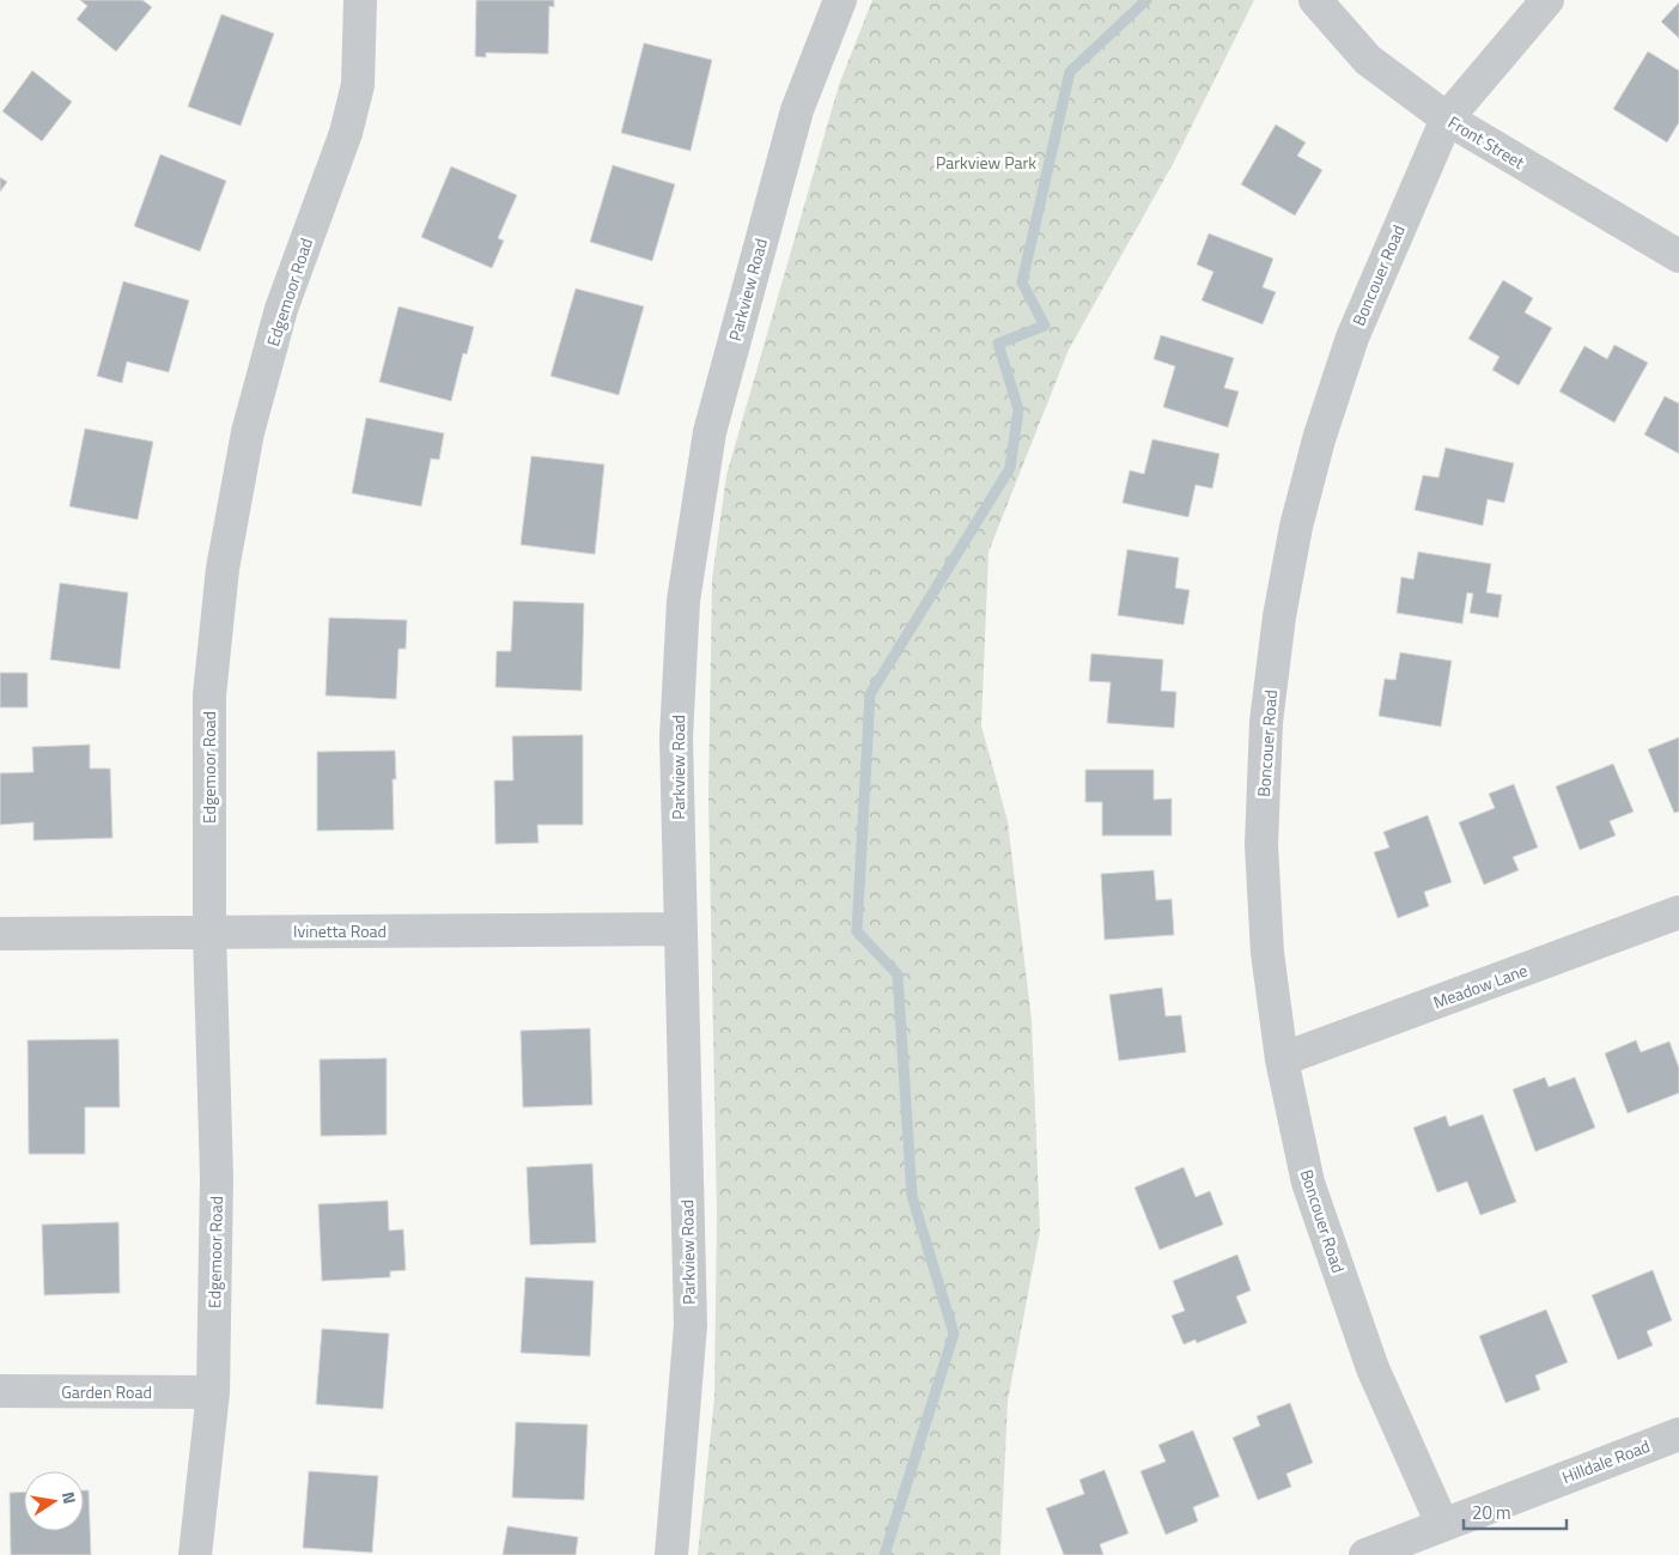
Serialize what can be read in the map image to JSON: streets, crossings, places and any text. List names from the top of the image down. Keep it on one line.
{"streets":{"street":["Front Street","Boncouer Road","Parkview Road","Edgemoor Road","Ivinetta Road","Meadow Lane","Garden Road","Hilldale Road"]},"crossings":[["Front Street","Boncouer Road"],["Boncouer Road","Meadow Lane"],["Boncouer Road","Hilldale Road"],["Parkview Road","Ivinetta Road"],["Edgemoor Road","Ivinetta Road"],["Edgemoor Road","Garden Road"]],"parks":["Parkview Park"],"scale_bar":"20 m","north":"right"}
